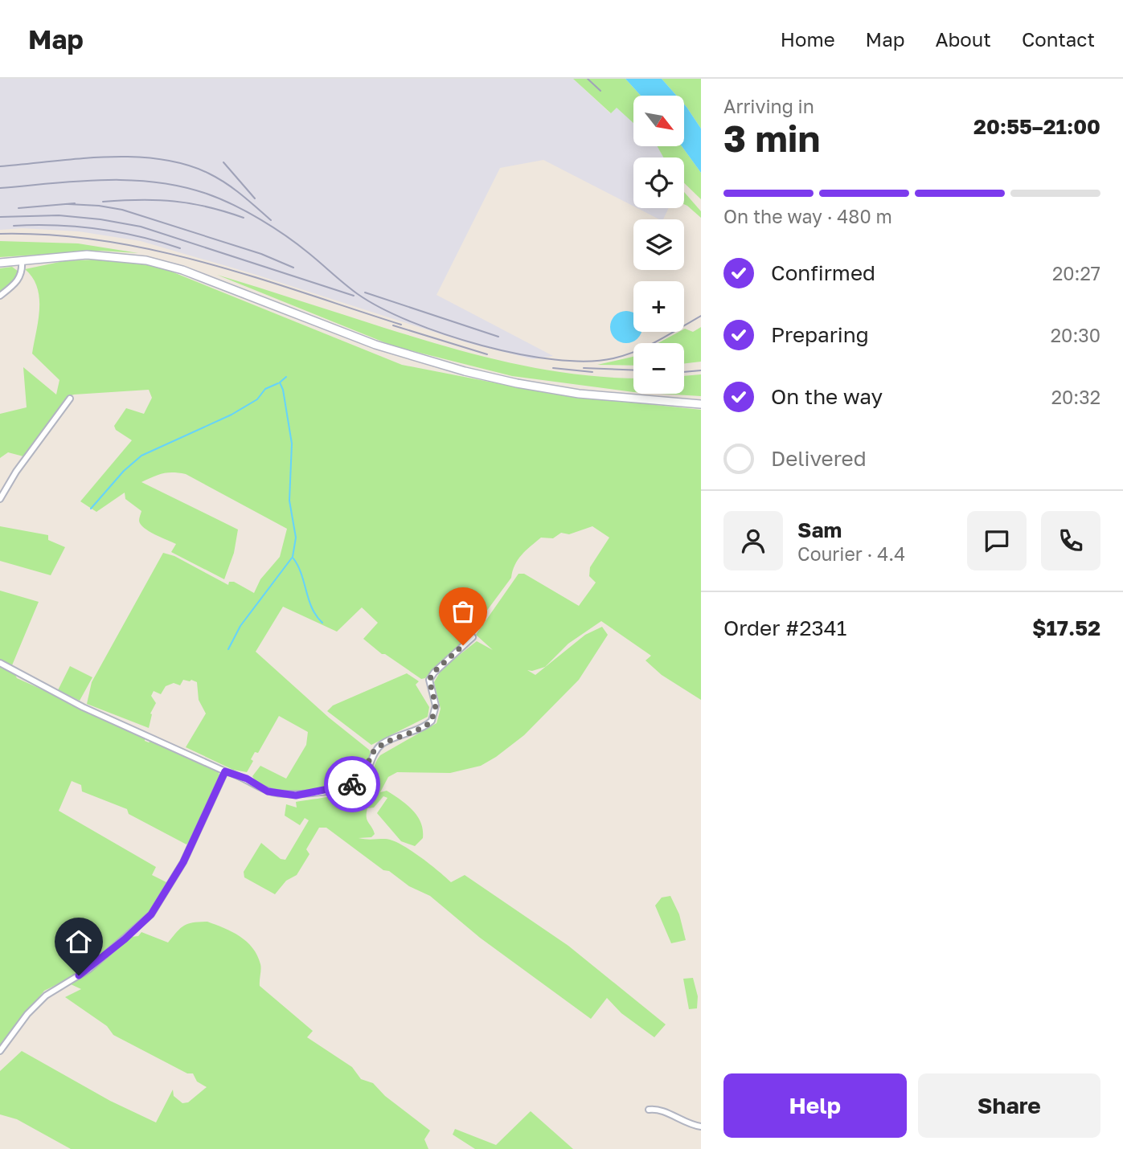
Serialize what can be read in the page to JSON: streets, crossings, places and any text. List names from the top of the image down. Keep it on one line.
{"north":"bottom right","page":{"header":"Map","nav":["Home","Map","About","Contact"],"heading":["3 min","Arriving in","20:55–21:00"],"panel":["Sam","Courier · 4.4","Order #2341","$17.52"],"map_buttons":["+","−"],"bar":"On the way · 480 m","list":[["Confirmed","20:27"],["Preparing","20:30"],["On the way","20:32"],"Delivered"],"buttons":["Help","Share"]}}
